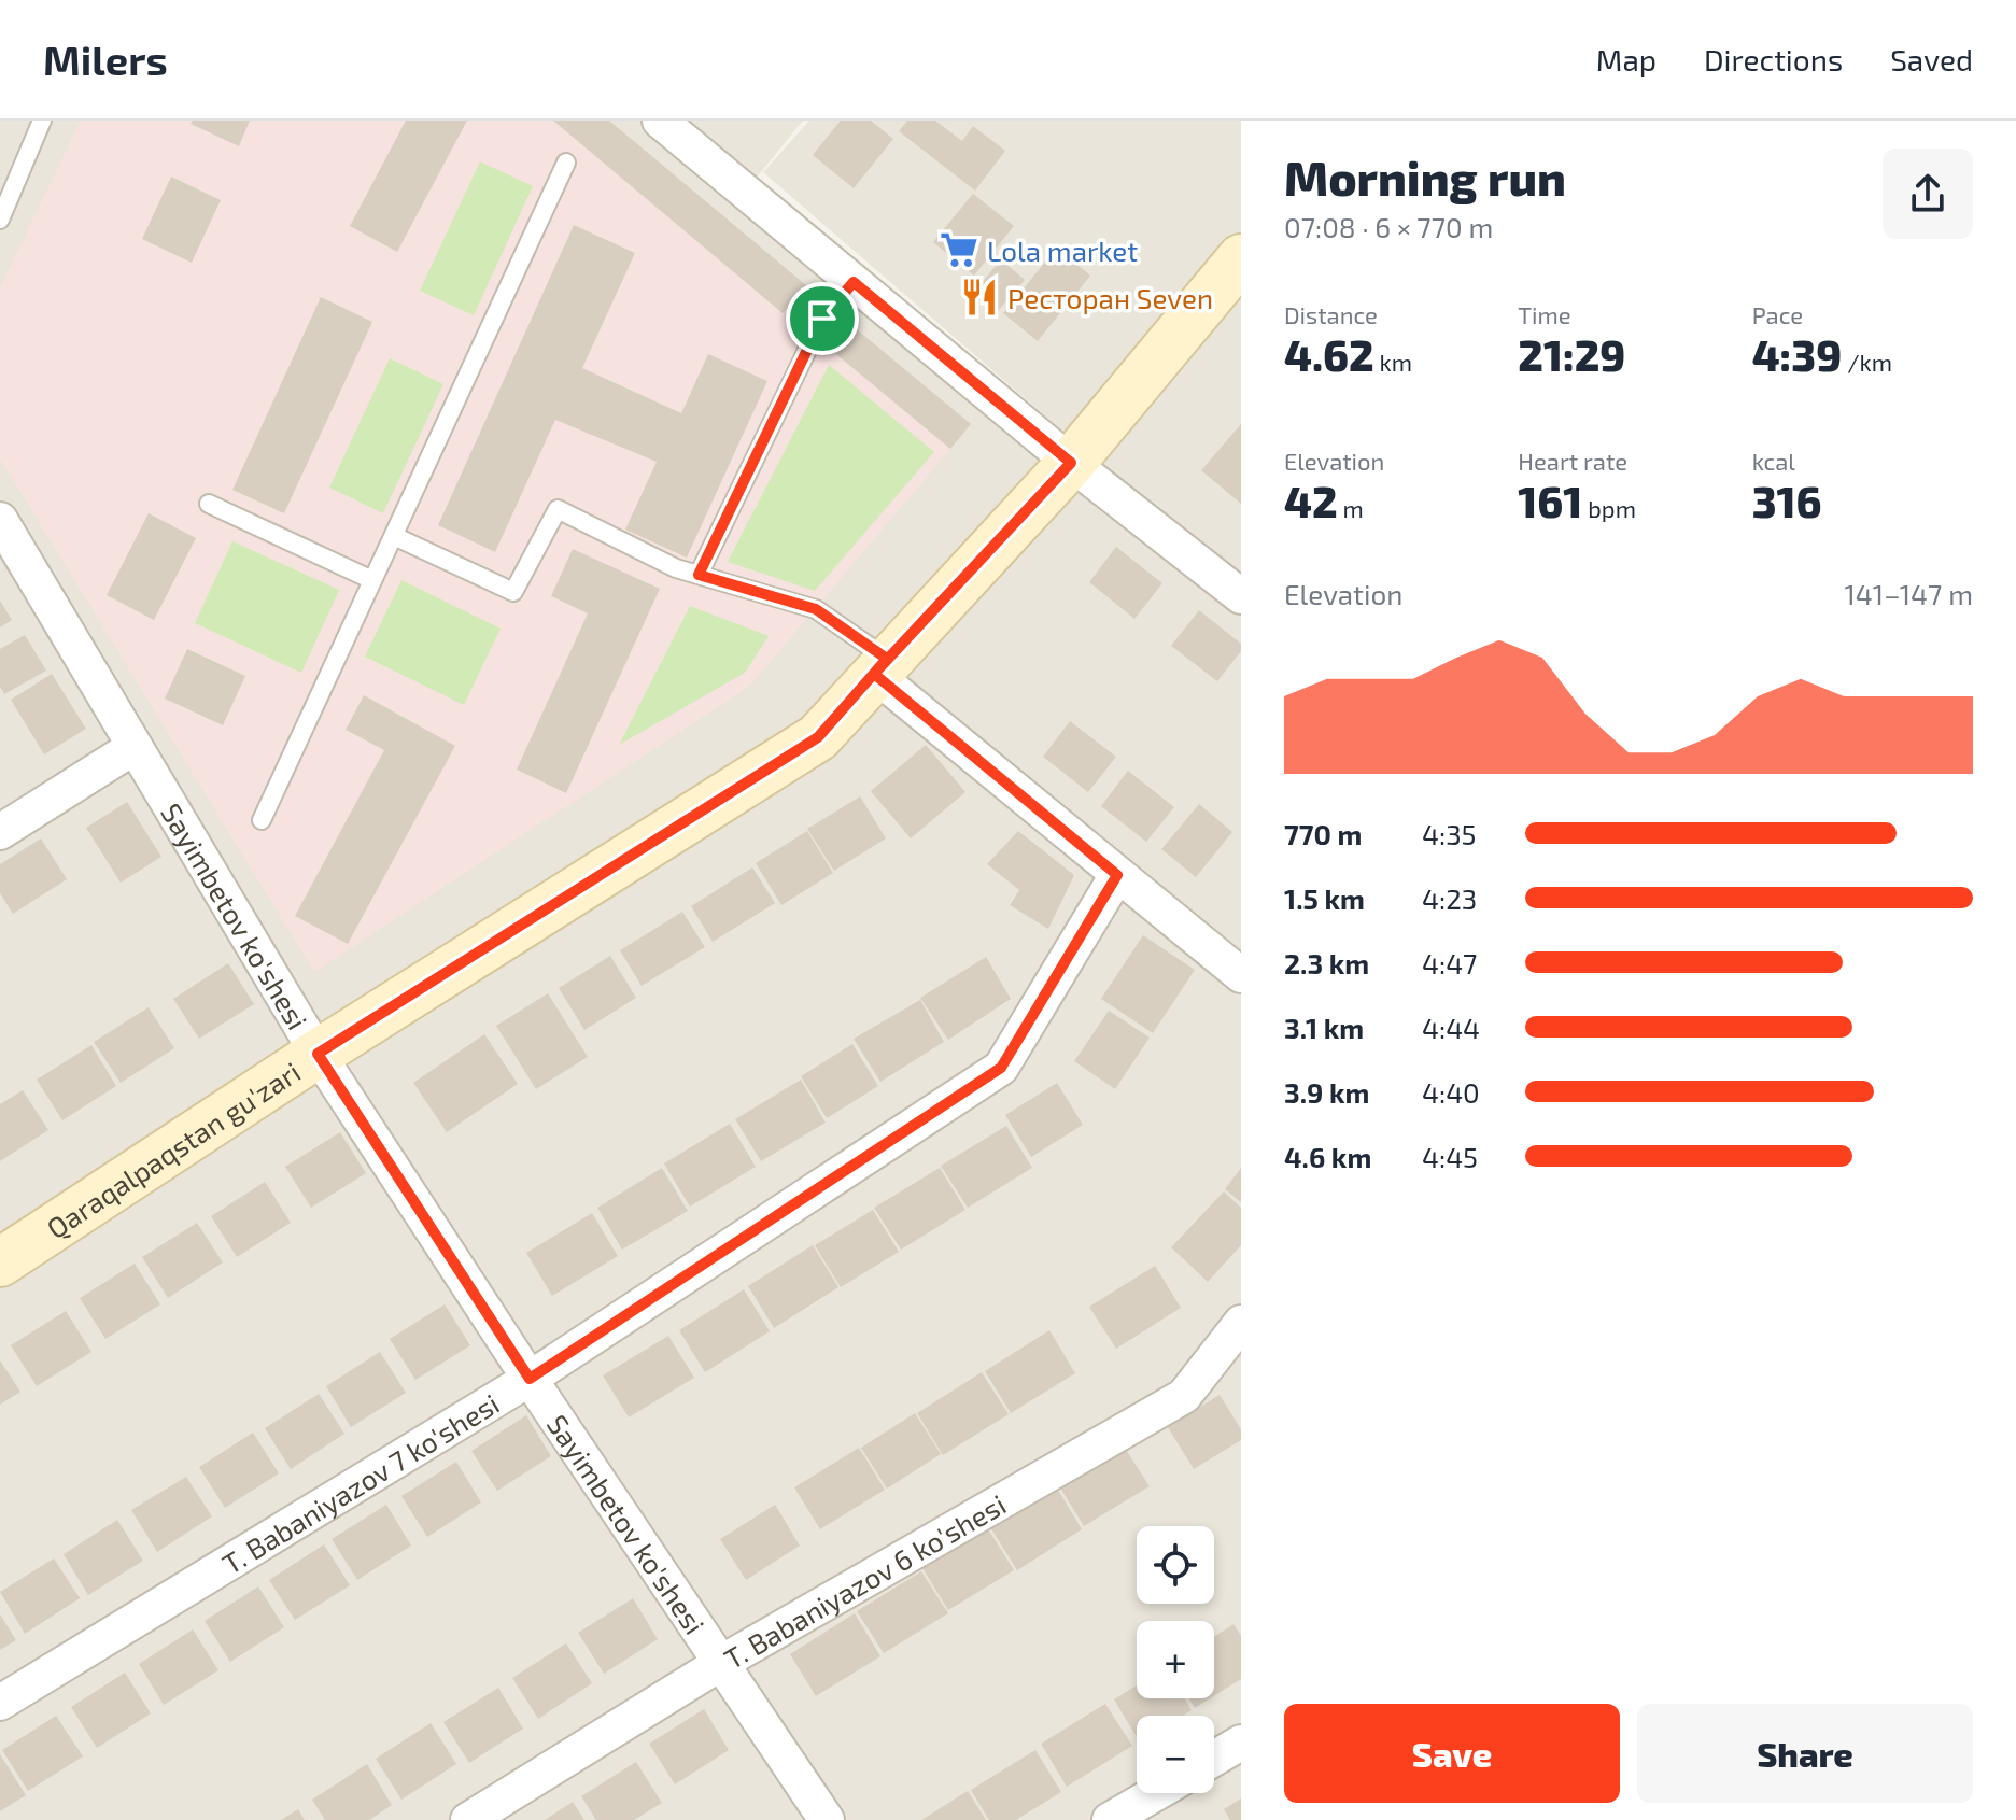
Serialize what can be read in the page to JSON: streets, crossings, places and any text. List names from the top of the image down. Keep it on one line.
{"streets":{"street":["Sayimbetov ko'shesi","Qaraqalpaqstan gu'zari","T. Babaniyazov 7 ko'shesi","T. Babaniyazov 6 ko'shesi"]},"crossings":[["Sayimbetov ko'shesi","Qaraqalpaqstan gu'zari"],["Sayimbetov ko'shesi","T. Babaniyazov 7 ko'shesi"],["Sayimbetov ko'shesi","T. Babaniyazov 6 ko'shesi"]],"places":{"supermarket":["Lola market"],"restaurant":["Ресторан Seven"]},"page":{"header":"Milers","nav":["Map","Directions","Saved"],"heading":["Morning run","07:08 · 6 × 770 m"],"stats":[["Distance","4.62 km"],["Time","21:29"],["Pace","4:39 /km"],["Elevation","42 m"],["Heart rate","161 bpm"],["kcal","316"]],"chart":["Elevation","141–147 m"],"list":[{"name":"770 m","note":"4:35"},{"name":"1.5 km","note":"4:23"},{"name":"2.3 km","note":"4:47"},{"name":"3.1 km","note":"4:44"},{"name":"3.9 km","note":"4:40"},{"name":"4.6 km","note":"4:45"}],"map_buttons":["+","−"],"buttons":["Save","Share"]}}
